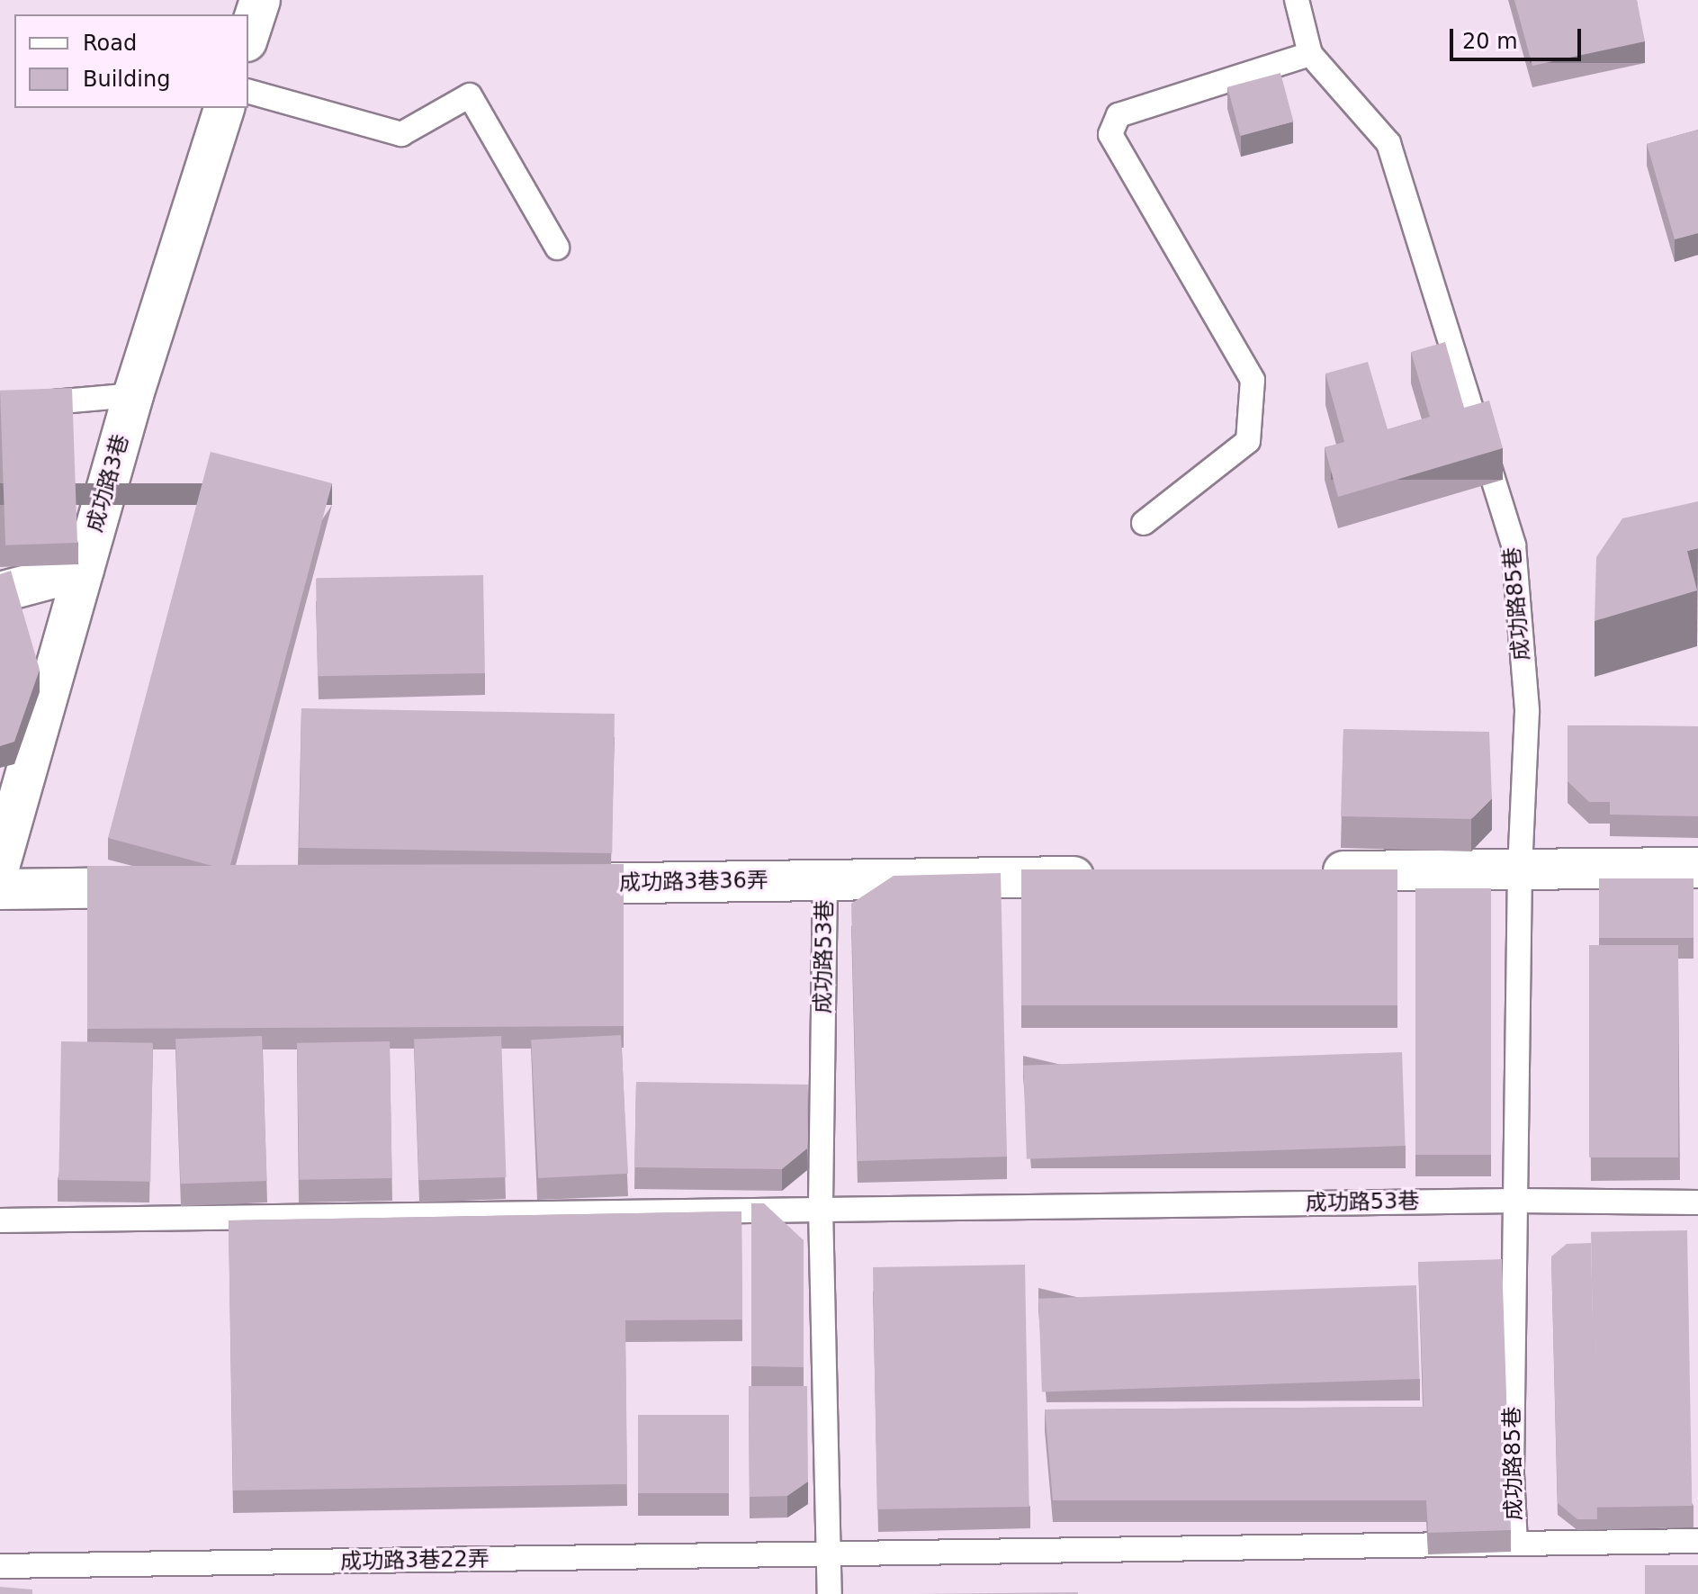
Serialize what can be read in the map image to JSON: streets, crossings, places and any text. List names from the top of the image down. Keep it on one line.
{"streets":{"street":["成功路3巷","成功路3巷36弄","成功路53巷"],"lane":["成功路85巷","成功路3巷22弄"]},"crossings":[["成功路85巷","成功路53巷"],["成功路3巷36弄","成功路53巷"],["成功路53巷","成功路3巷22弄"]],"legend":["Road","Building"],"scale_bar":"20 m"}
